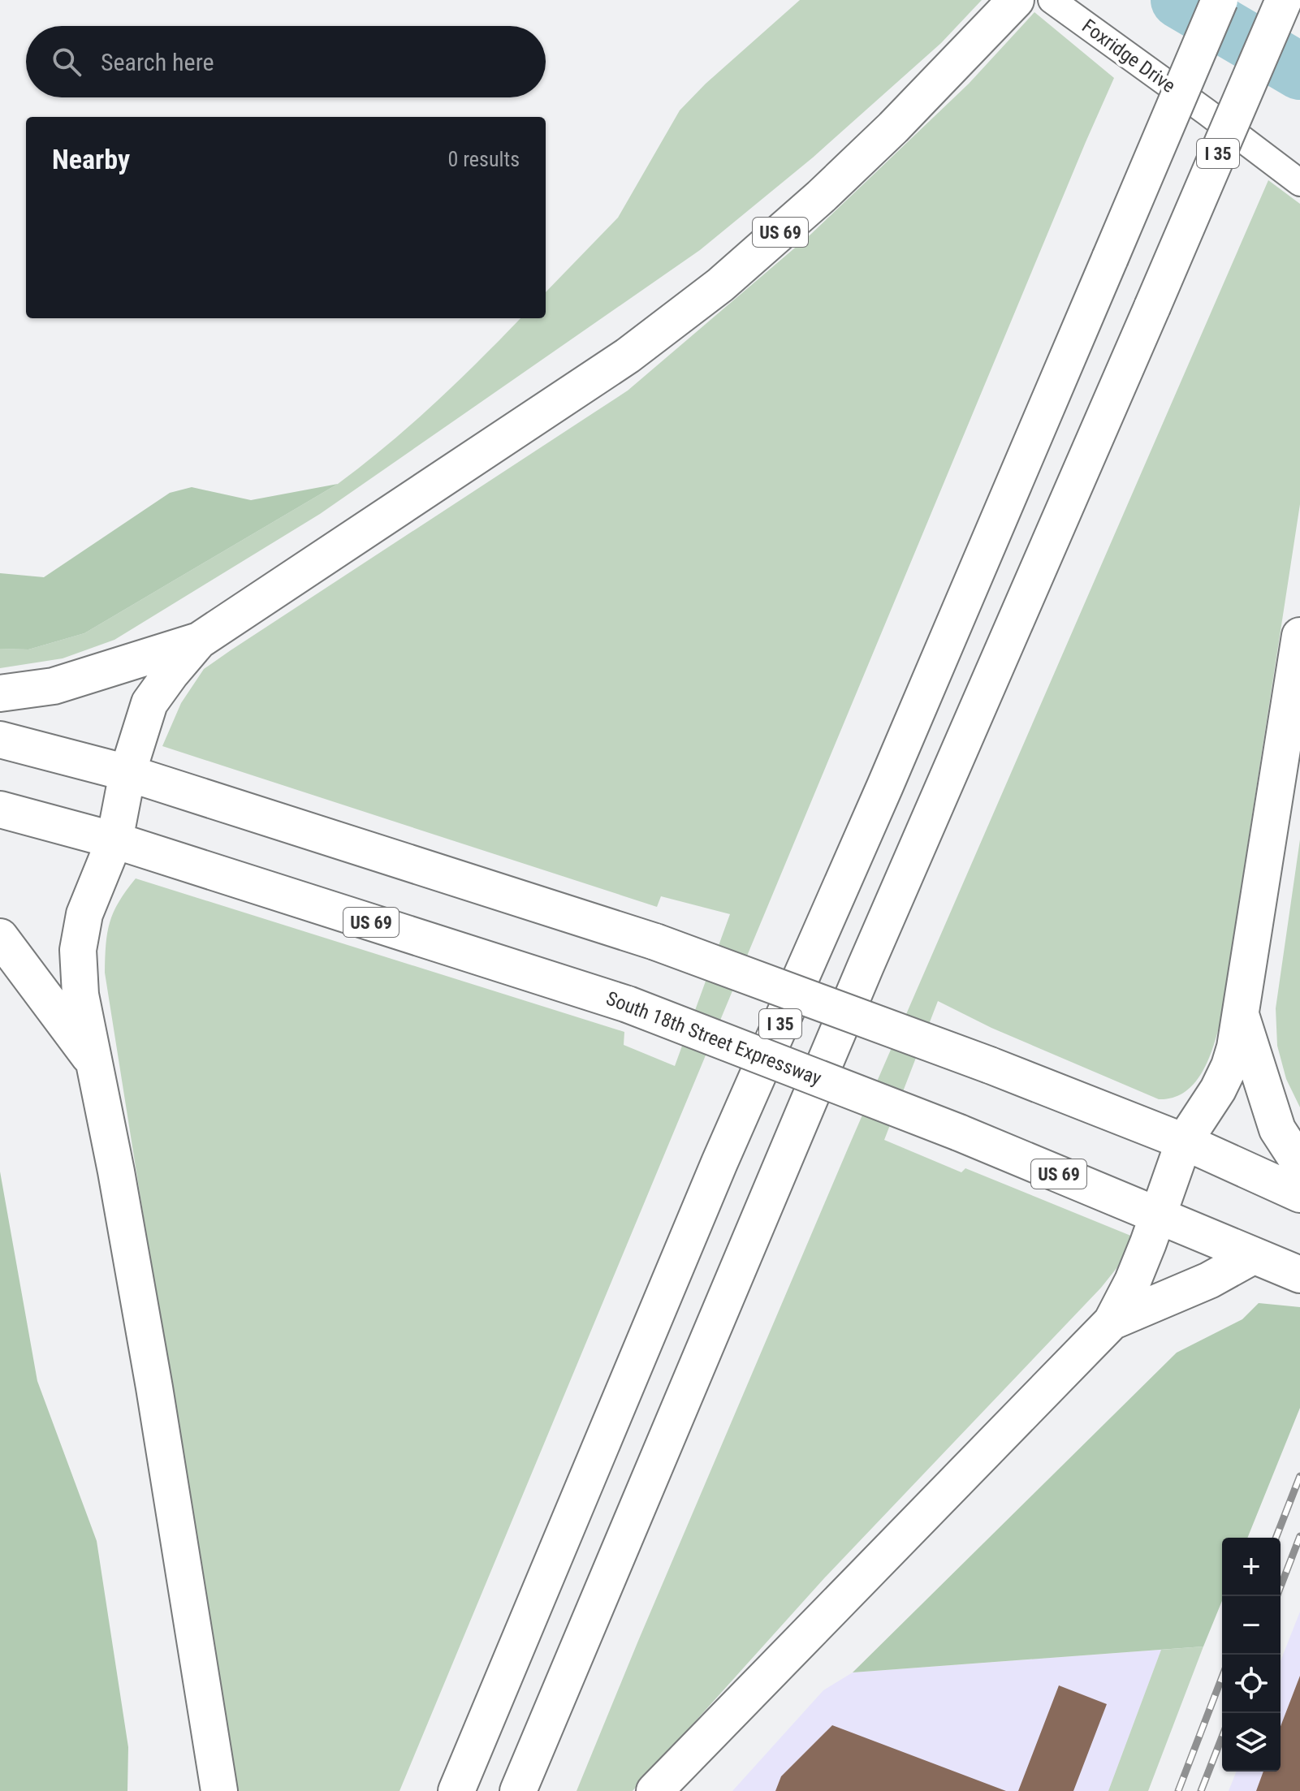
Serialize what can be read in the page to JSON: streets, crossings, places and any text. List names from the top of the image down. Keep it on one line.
{"streets":{"main road":["I 35","US 69","South 18th Street Expressway"],"street":["Foxridge Drive"]},"crossings":[["US 69","South 18th Street Expressway"]],"page":{"search":"Search here","heading":["Nearby","0 results"],"map_buttons":["+","−"]}}
